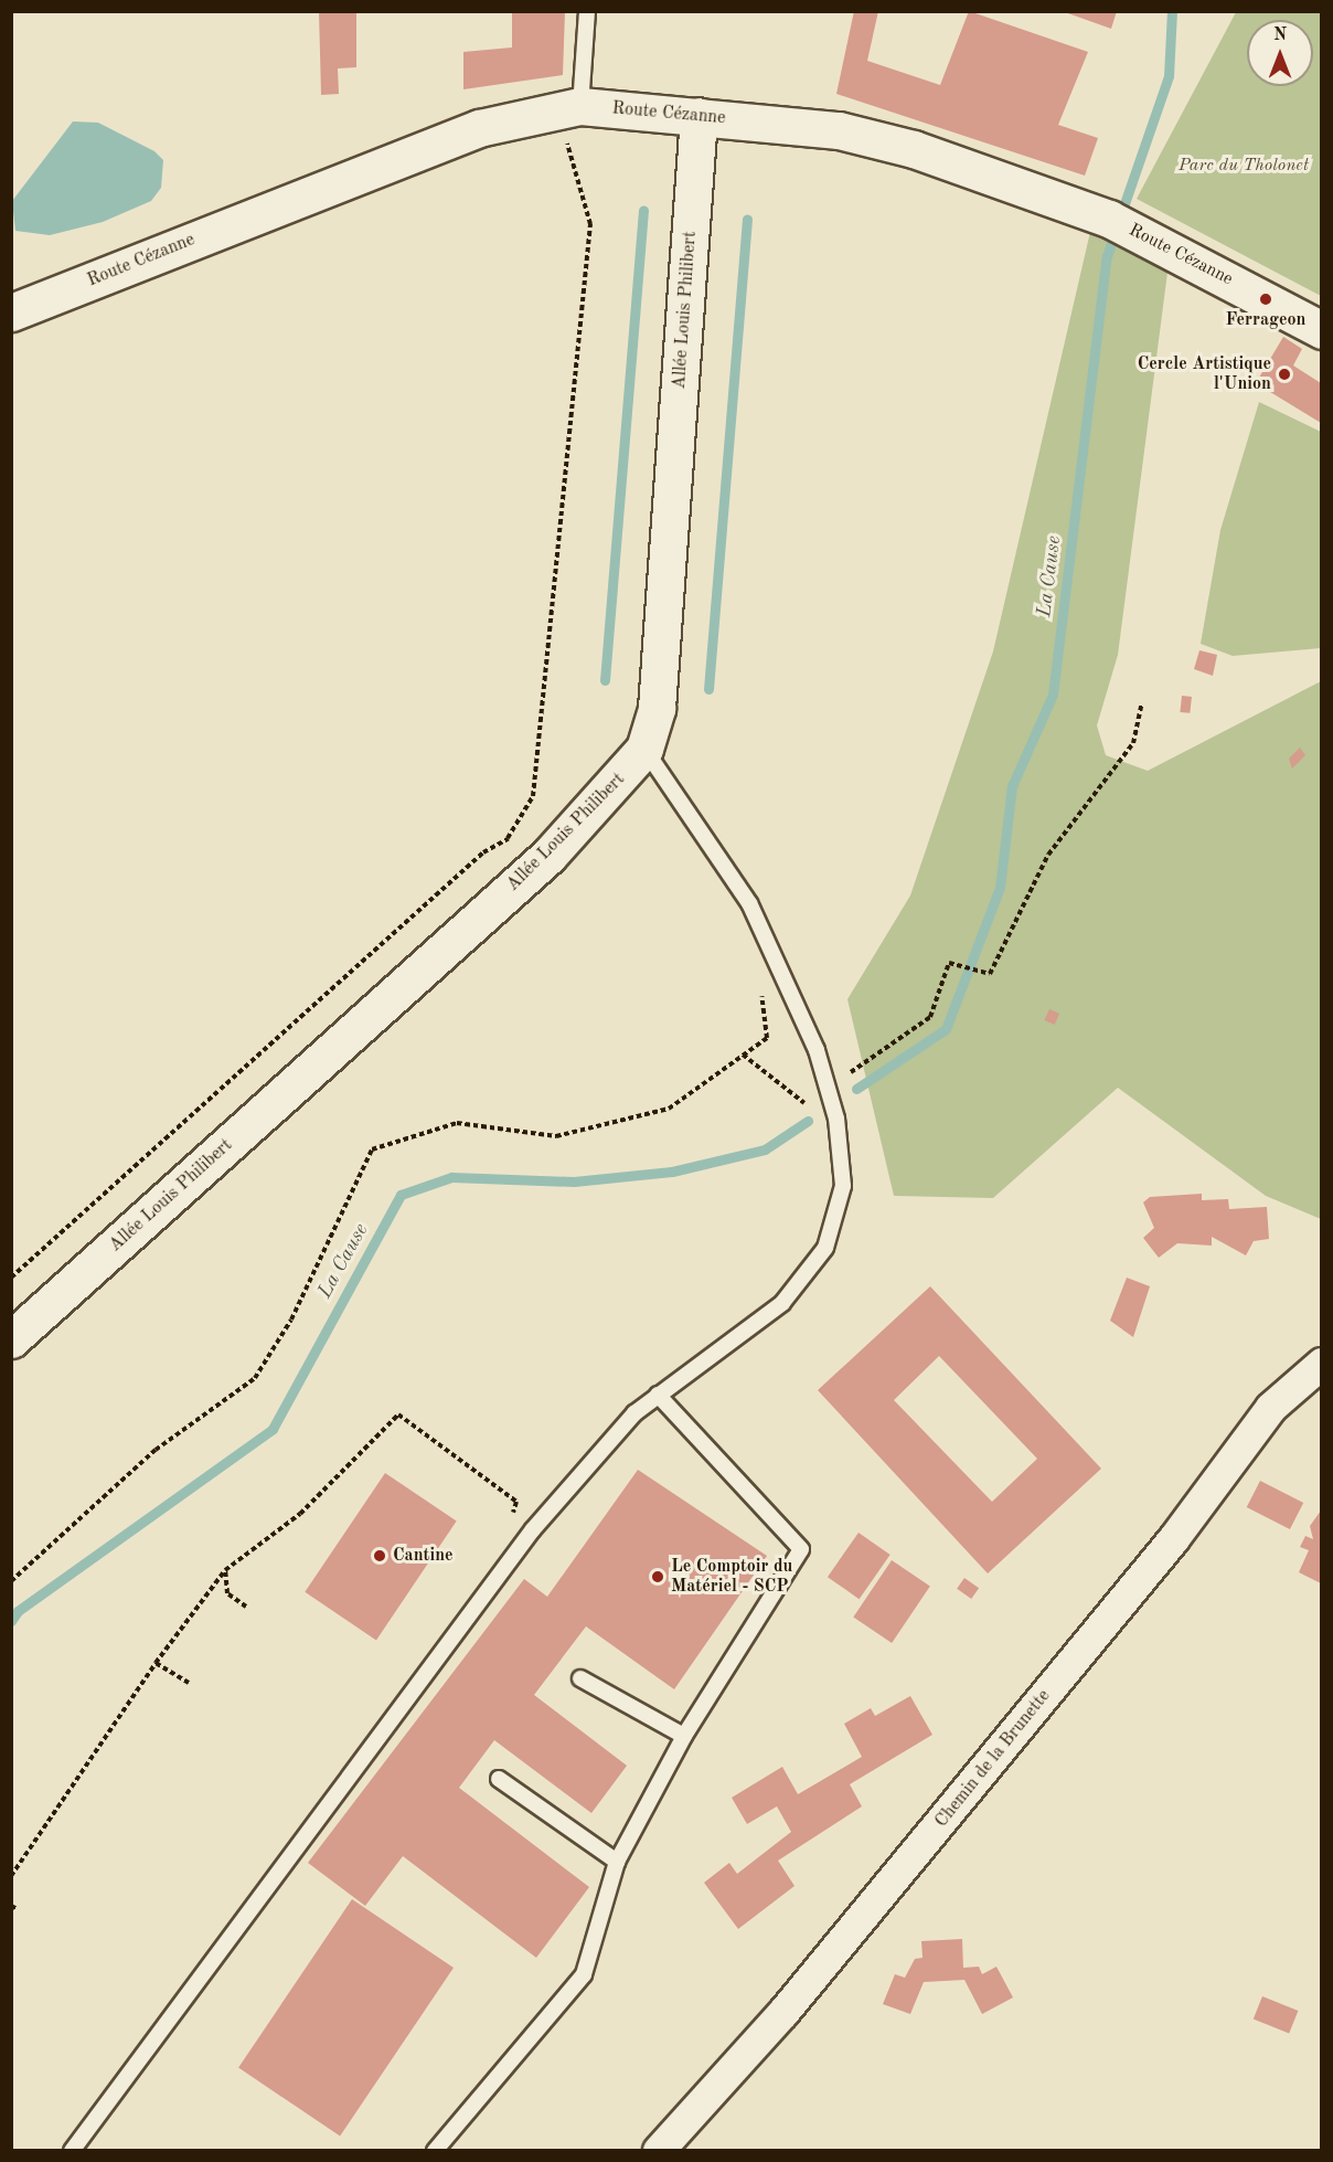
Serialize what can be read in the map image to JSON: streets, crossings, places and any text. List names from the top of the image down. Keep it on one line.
{"streets":{"street":["Route Cézanne","Allée Louis Philibert","Chemin de la Brunette"]},"crossings":[["Route Cézanne","Allée Louis Philibert"]],"water":["La Cause"],"parks":["Parc du Tholonet"],"places":["Ferrageon","Cercle Artistique l'Union","Cantine","Le Comptoir du Matériel - SCP"],"north":"top"}
